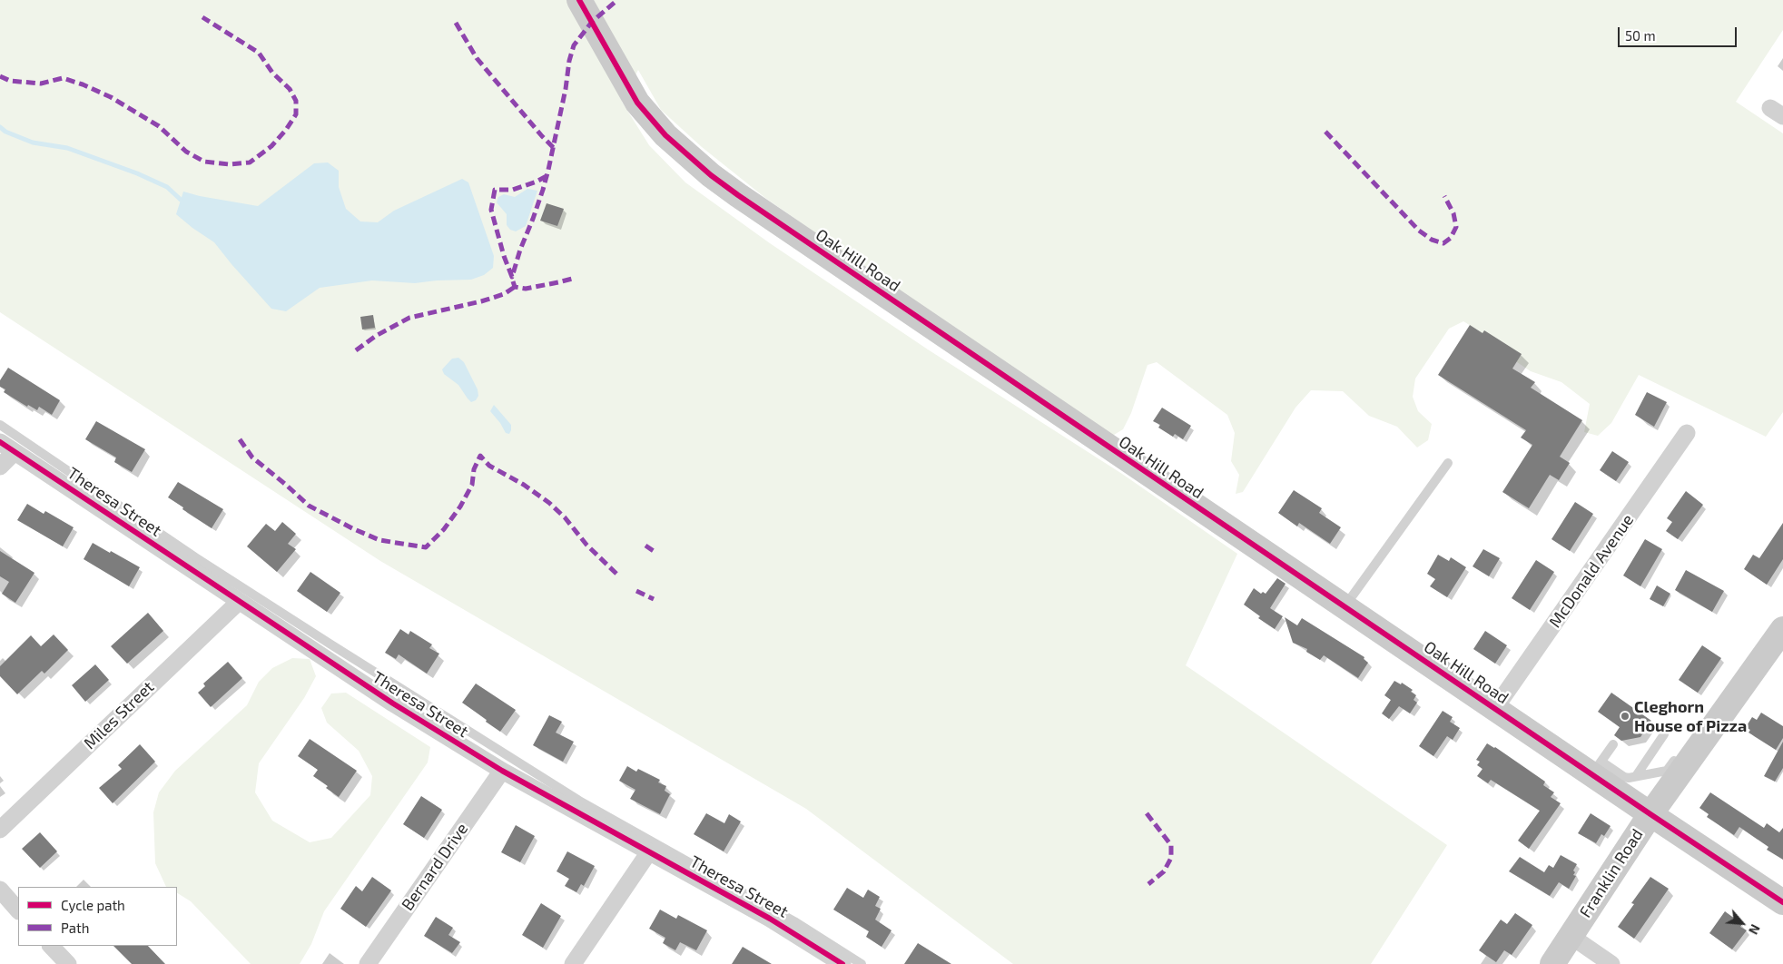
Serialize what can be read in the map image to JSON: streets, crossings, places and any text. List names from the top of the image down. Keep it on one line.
{"streets":{"street":["Oak Hill Road","Theresa Street","McDonald Avenue","Miles Street","Bernard Drive","Franklin Road"]},"crossings":[["Oak Hill Road","McDonald Avenue"],["Oak Hill Road","Franklin Road"],["Theresa Street","Miles Street"],["Theresa Street","Bernard Drive"]],"places":["Cleghorn House of Pizza"],"legend":["Cycle path","Path"],"scale_bar":"50 m","north":"bottom right"}
